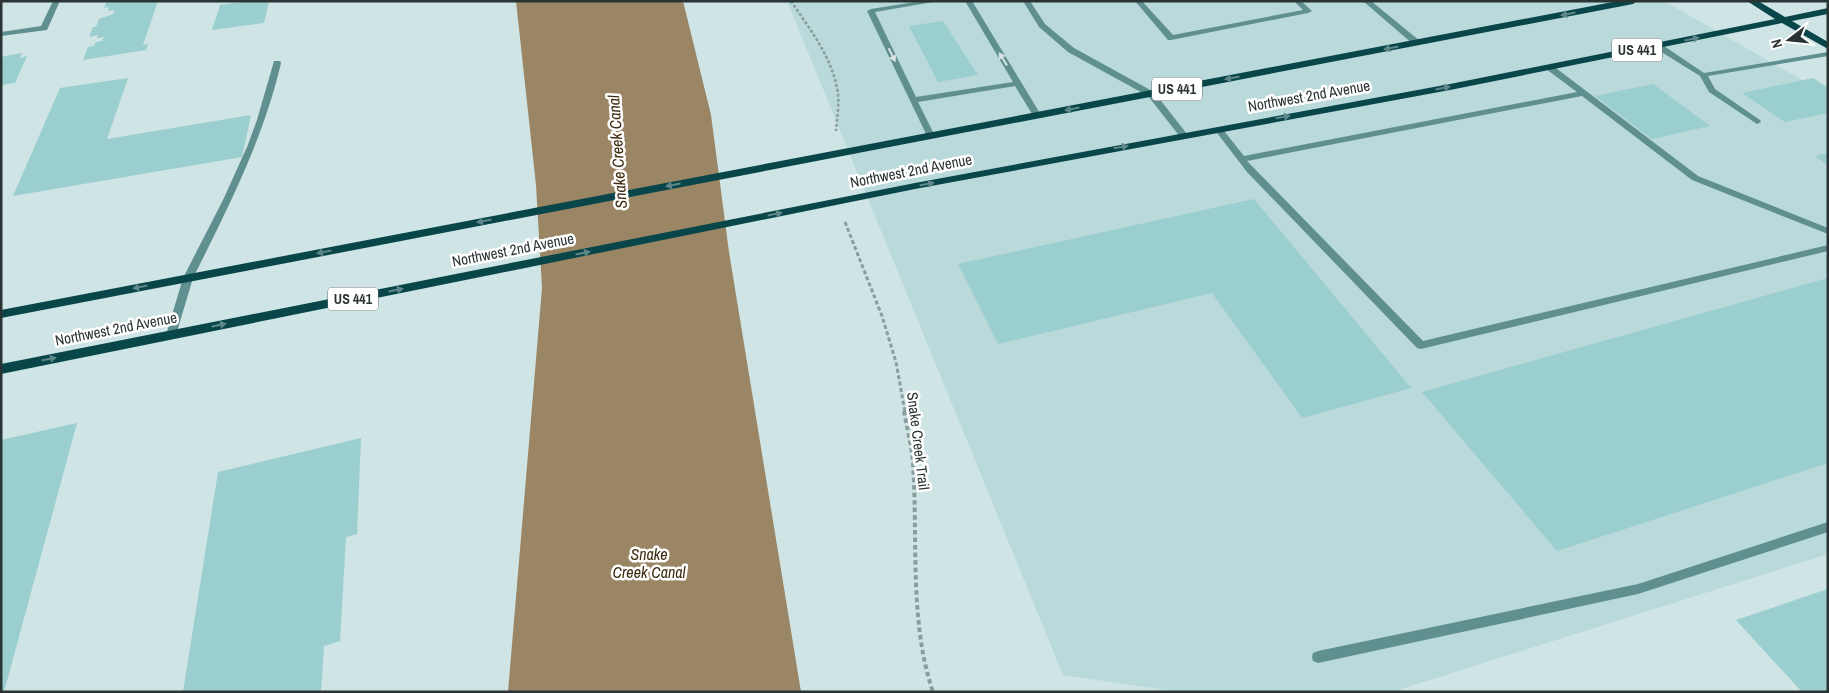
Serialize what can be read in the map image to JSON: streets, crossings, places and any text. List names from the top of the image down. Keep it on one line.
{"streets":{"main road":["US 441","Northwest 2nd Avenue"],"path":["Snake Creek Trail"]},"crossings":[["Northwest 2nd Avenue","Snake Creek Trail"]],"water":["Snake Creek Canal"],"north":"left"}
